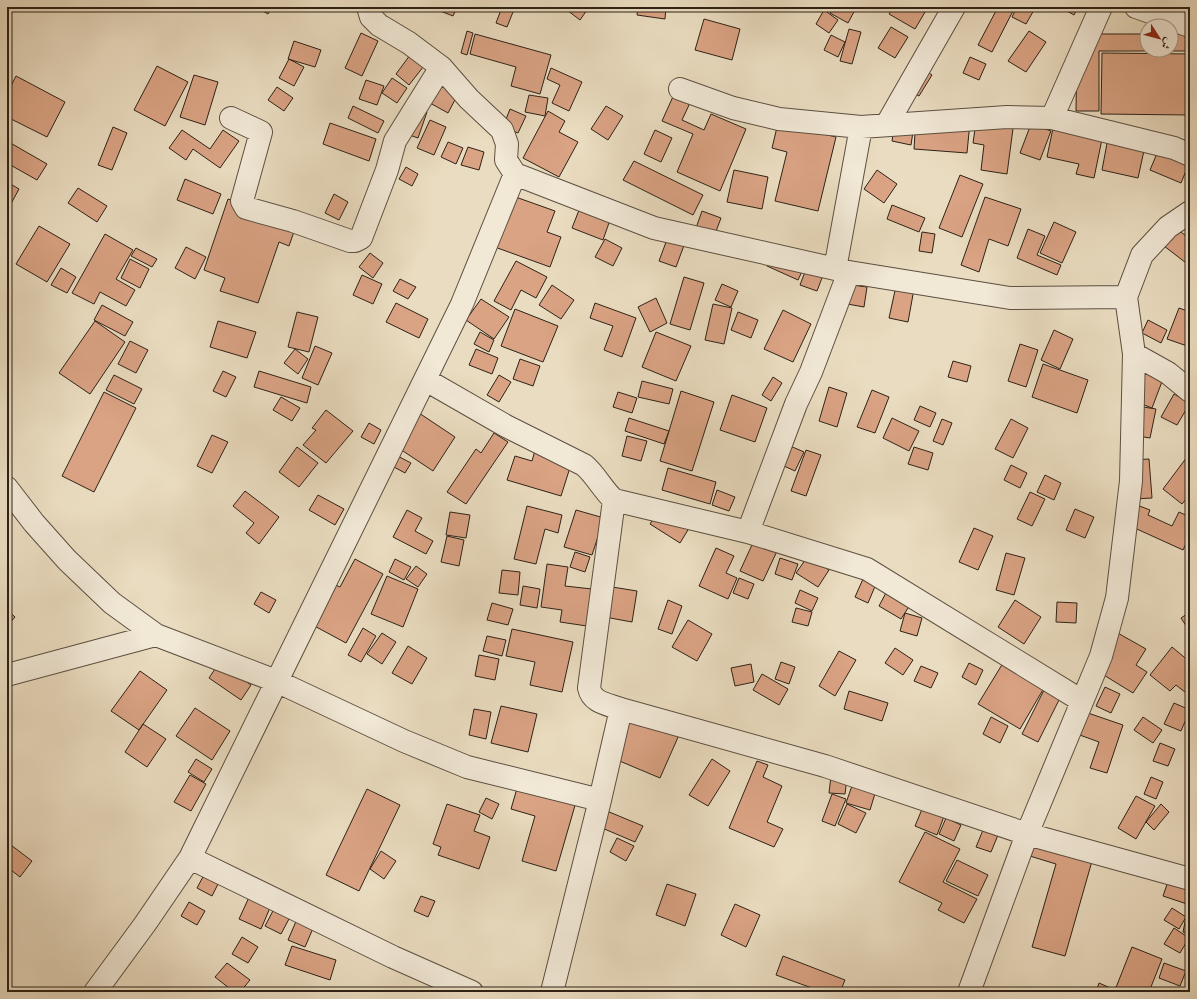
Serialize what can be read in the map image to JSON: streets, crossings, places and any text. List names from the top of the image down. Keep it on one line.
{"north":"bottom right"}
